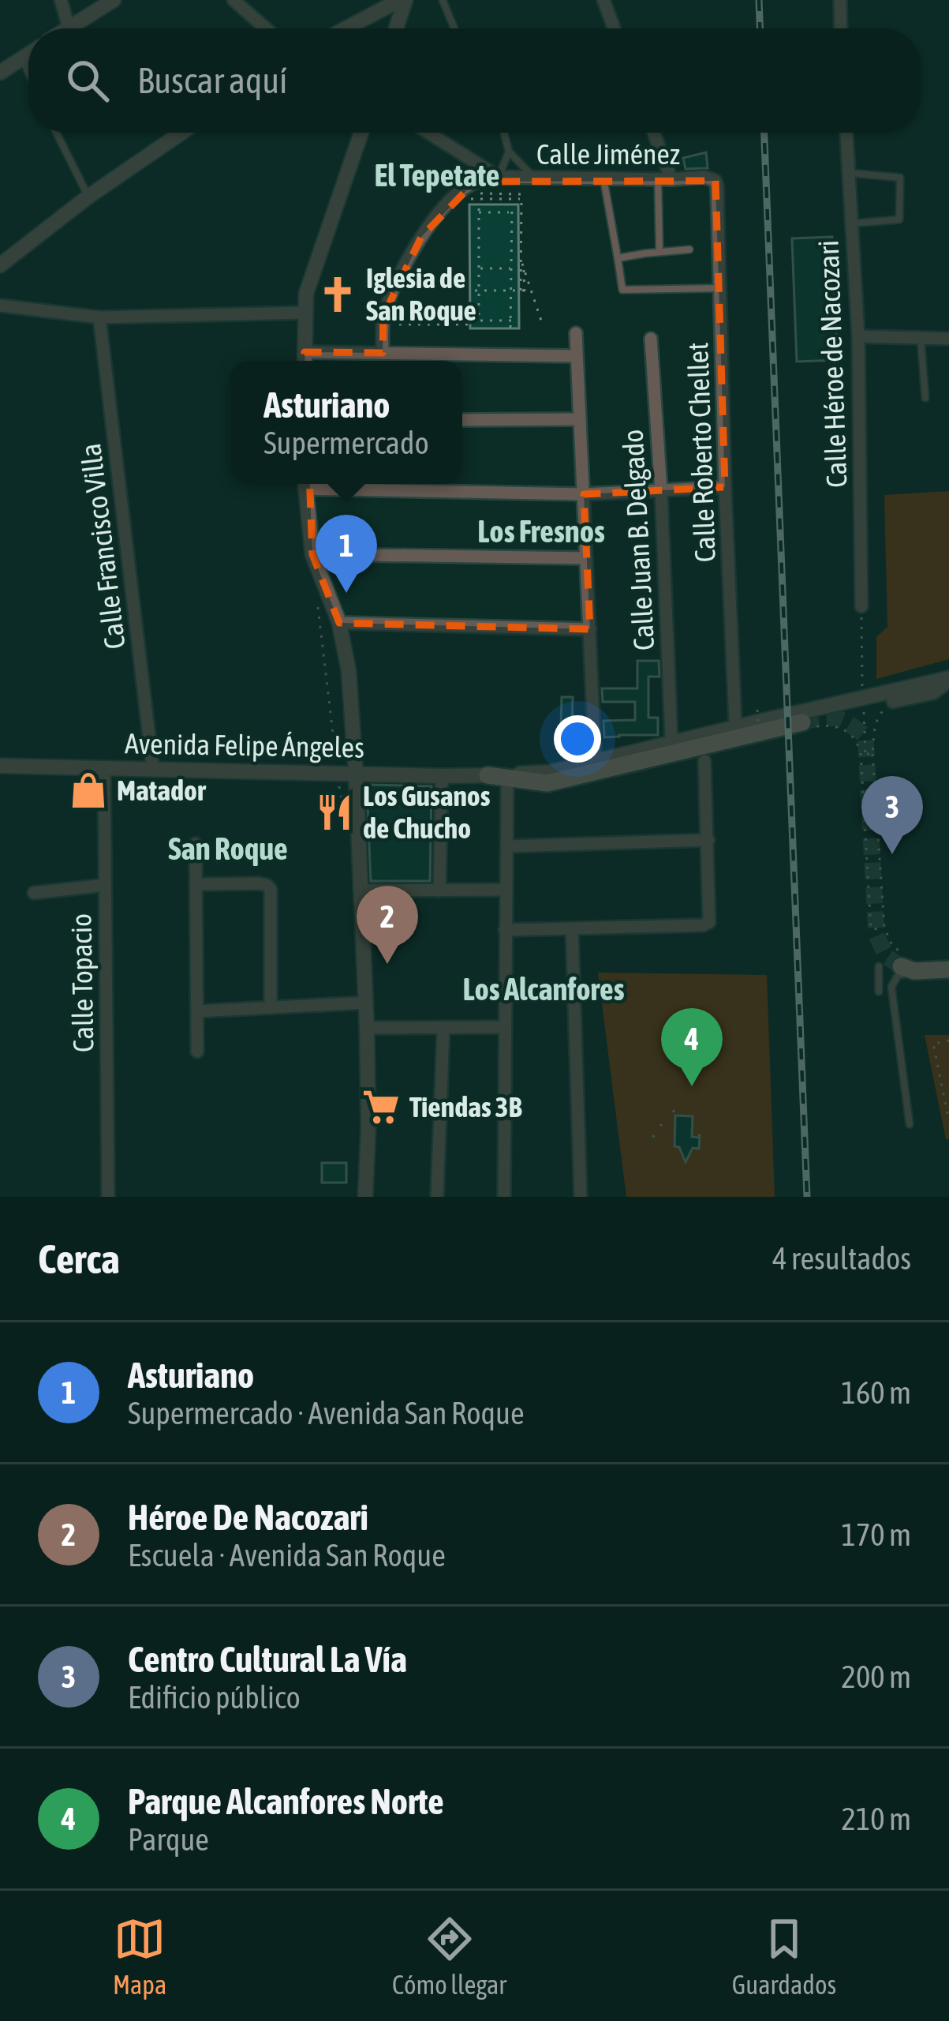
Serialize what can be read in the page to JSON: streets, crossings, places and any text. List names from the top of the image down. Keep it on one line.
{"streets":{"main road":["Avenida Felipe Ángeles"],"street":["Calle Jiménez","Calle Héroe de Nacozari","Calle Roberto Chellet","Calle Juan B. Delgado","Calle Francisco Villa","Calle Topacio"]},"crossings":[["Calle Jiménez","Calle Roberto Chellet"],["Calle Francisco Villa","Avenida Felipe Ángeles"],["Avenida Felipe Ángeles","Calle Topacio"]],"districts":["El Tepetate","Los Fresnos","San Roque","Los Alcanfores"],"places":{"church":["Iglesia de San Roque"],"shop":["Matador"],"restaurant":["Los Gusanos de Chucho"],"supermarket":["Tiendas 3B"]},"page":{"search":"Buscar aquí","popup":["Asturiano","Supermercado"],"pins":["1","3","2","4"],"heading":["Cerca","4 resultados"],"list":[{"mark":"1","name":"Asturiano","note":"Supermercado · Avenida San Roque","value":"160 m"},{"mark":"2","name":"Héroe De Nacozari","note":"Escuela · Avenida San Roque","value":"170 m"},{"mark":"3","name":"Centro Cultural La Vía","note":"Edificio público","value":"200 m"},{"mark":"4","name":"Parque Alcanfores Norte","note":"Parque","value":"210 m"}],"nav":["Mapa","Cómo llegar","Guardados"]}}
